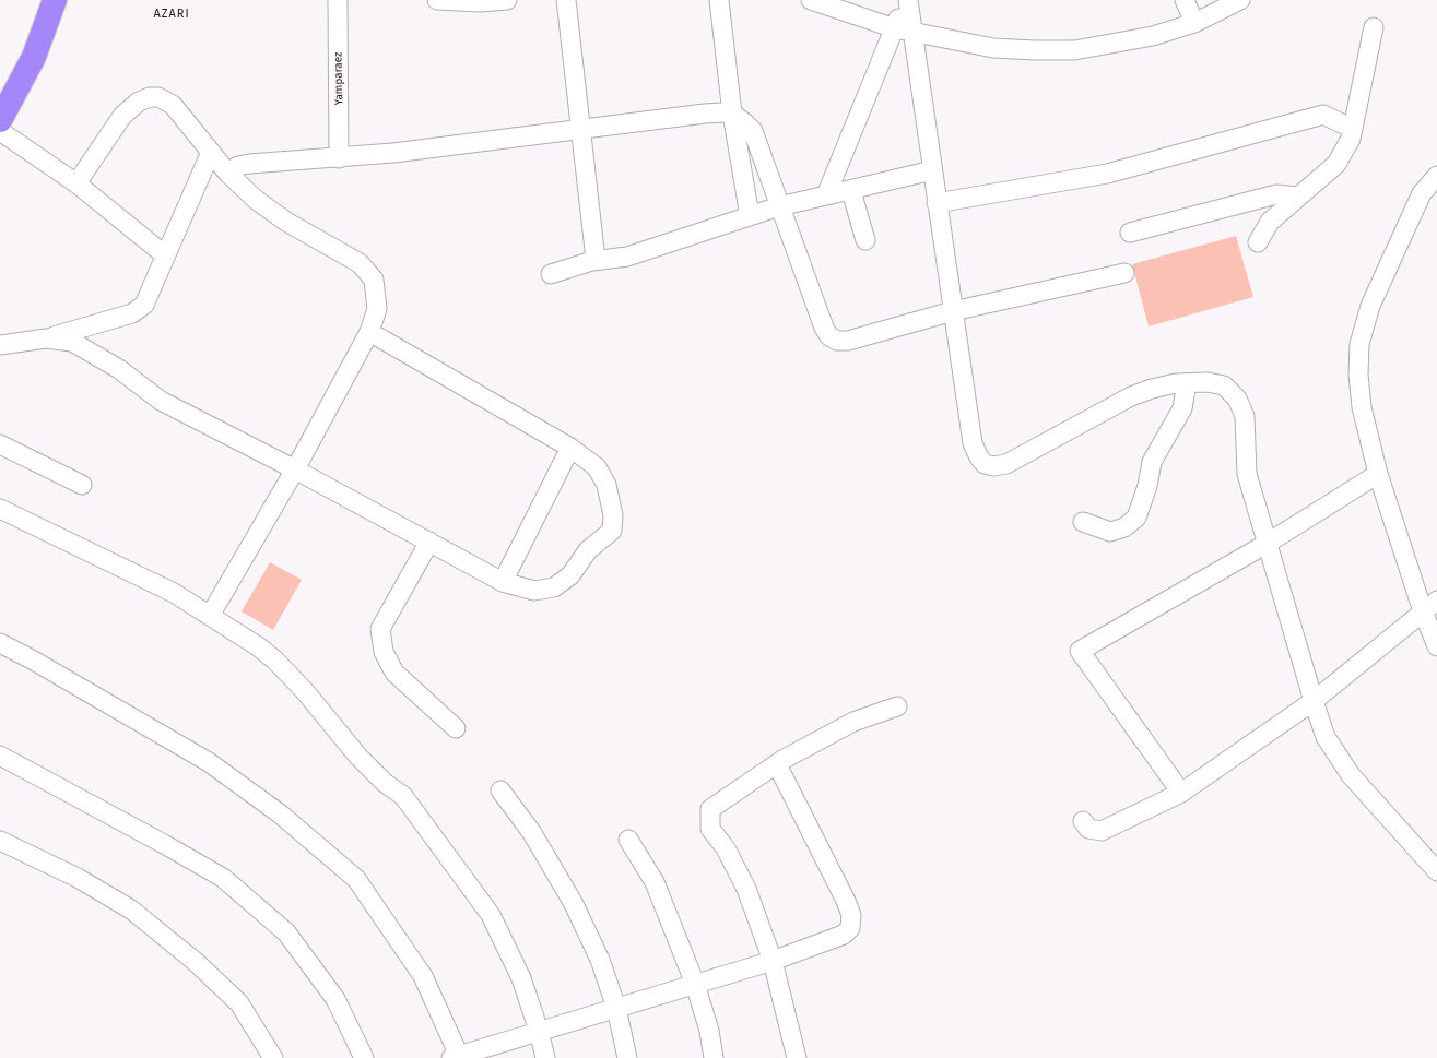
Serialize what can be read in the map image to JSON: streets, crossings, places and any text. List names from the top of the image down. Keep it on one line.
{"streets":{"street":["Yamparaez"]},"districts":["AZARI"]}
